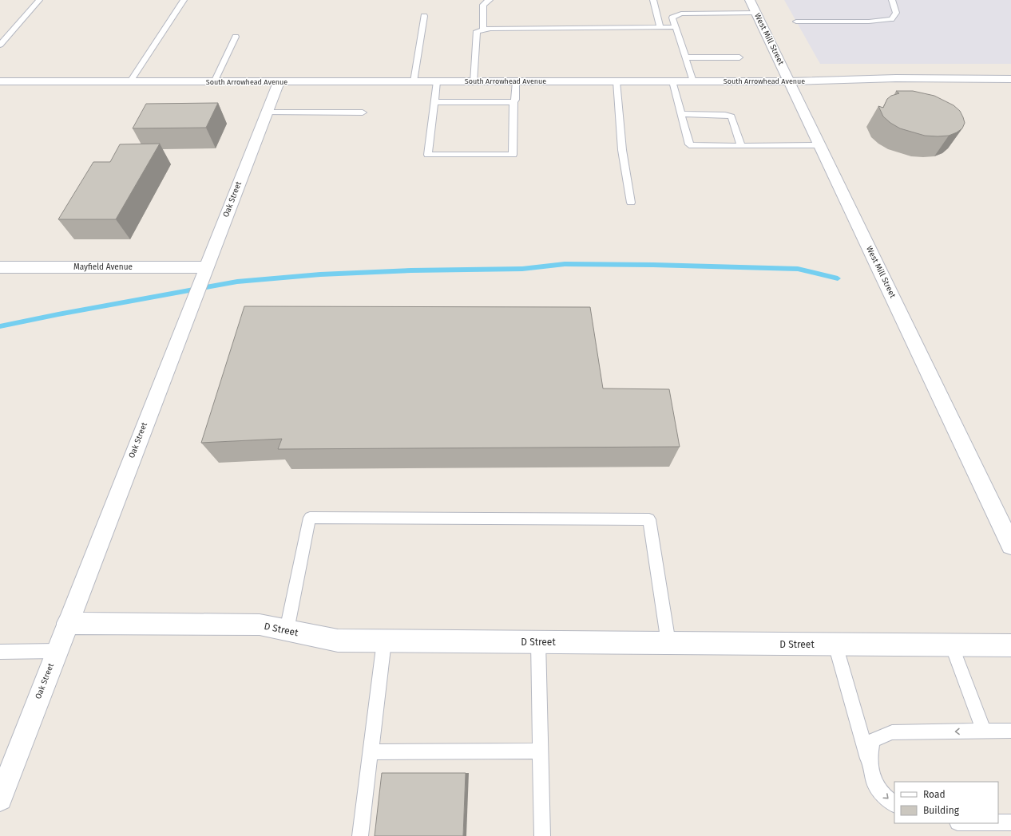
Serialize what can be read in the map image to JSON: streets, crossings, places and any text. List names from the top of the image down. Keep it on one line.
{"streets":{"street":["West Mill Street","South Arrowhead Avenue","Oak Street","Mayfield Avenue","D Street"]},"crossings":[["West Mill Street","South Arrowhead Avenue"],["South Arrowhead Avenue","Oak Street"],["Oak Street","Mayfield Avenue"],["Oak Street","D Street"]],"legend":["Road","Building"]}
